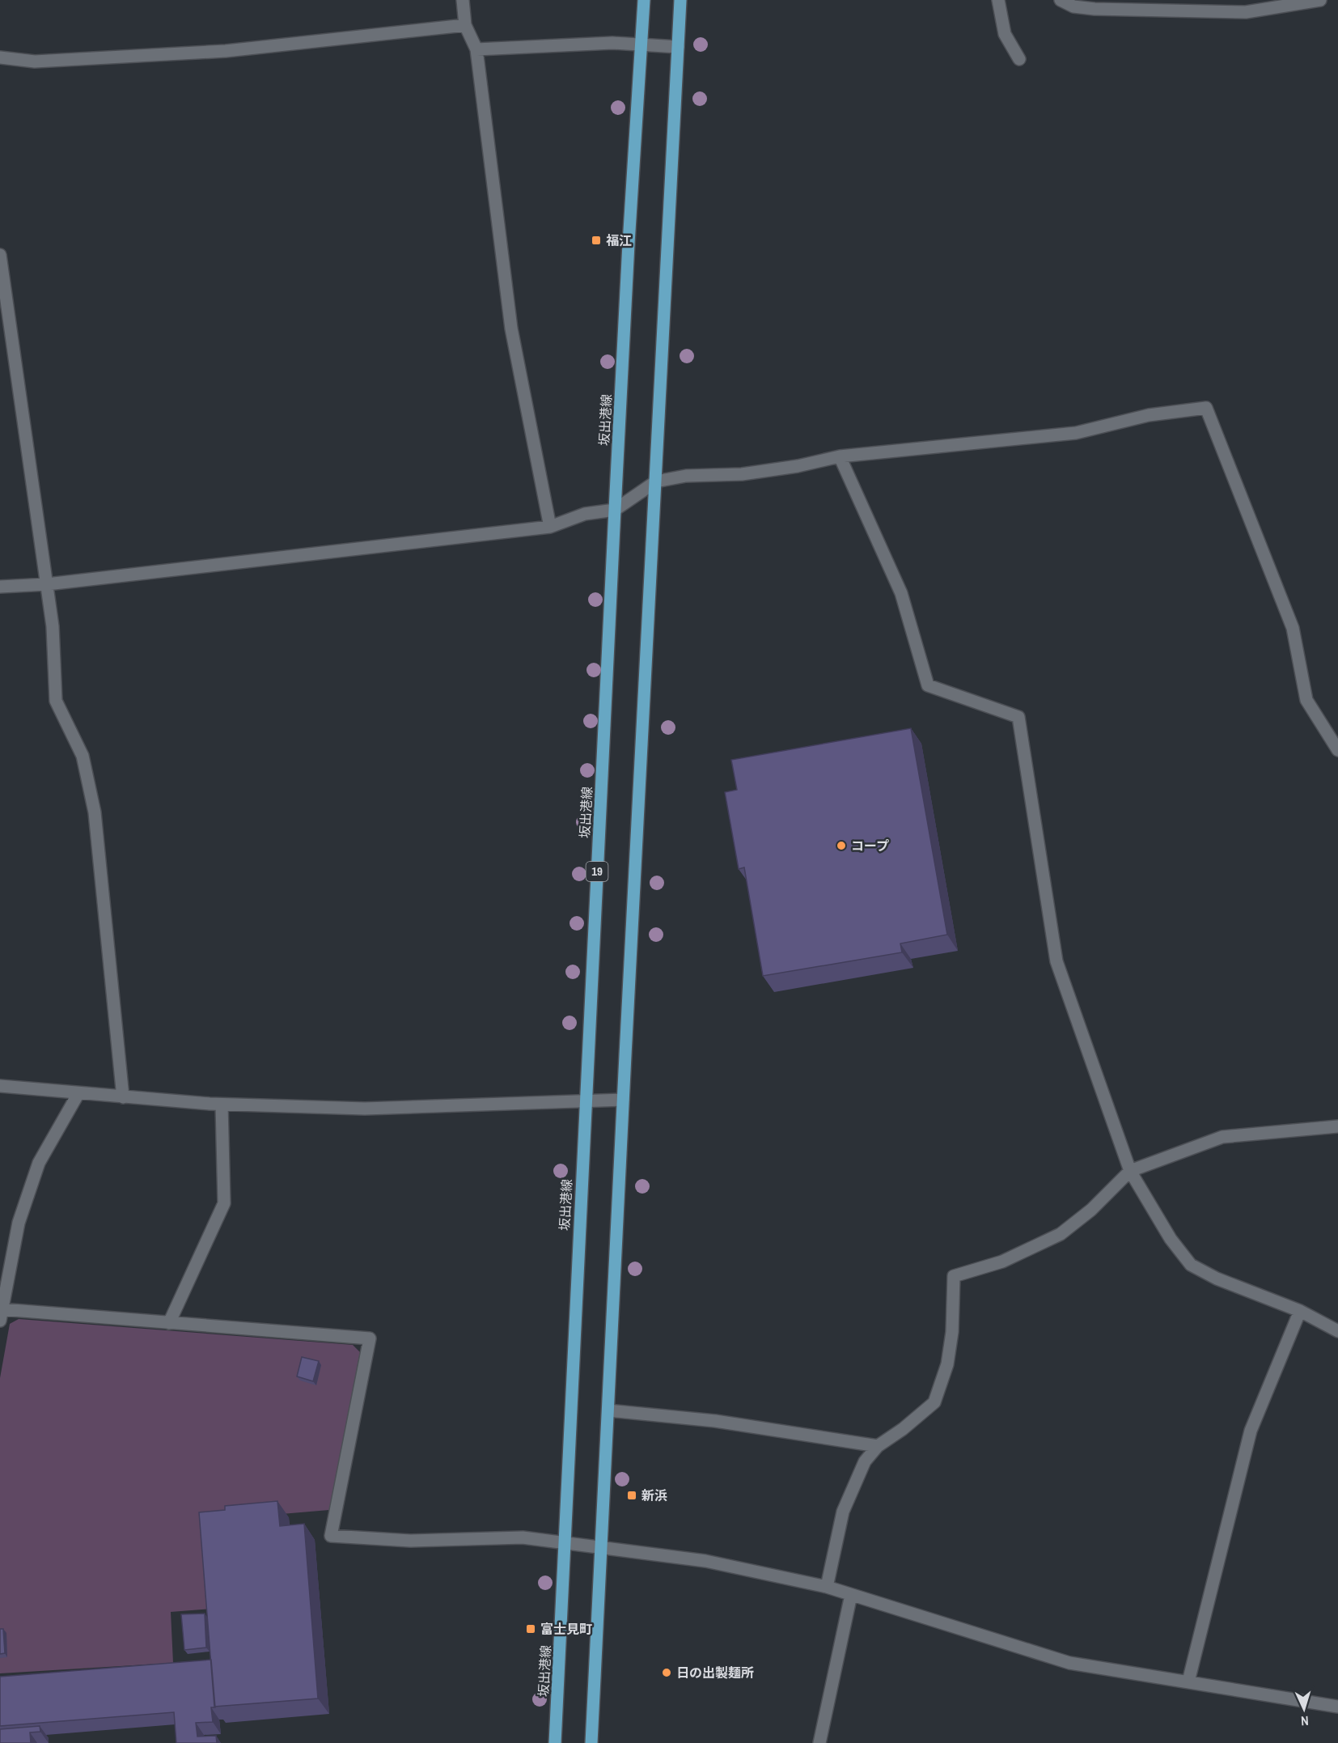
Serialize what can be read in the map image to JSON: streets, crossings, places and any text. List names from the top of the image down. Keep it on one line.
{"streets":{"main road":["坂出港線","19"]},"places":{"transit":["福江","新浜","富士見町"],"other":["コープ","日の出製麺所"]},"north":"bottom"}
